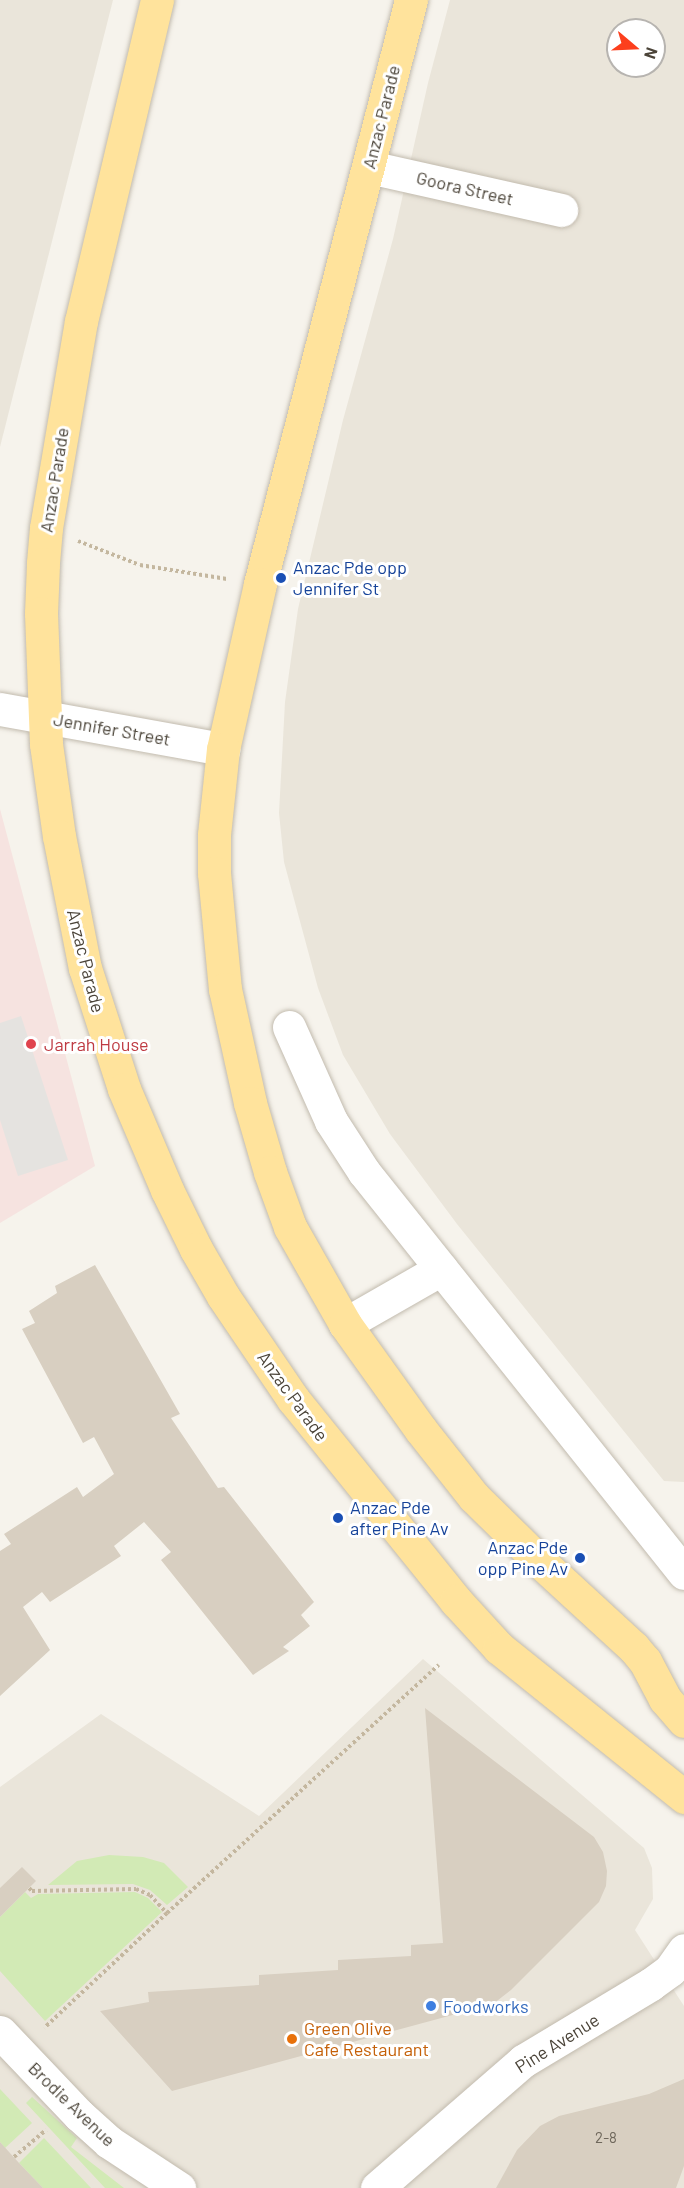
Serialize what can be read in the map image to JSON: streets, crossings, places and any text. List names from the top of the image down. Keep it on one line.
{"streets":{"main road":["Anzac Parade"],"street":["Goora Street","Jennifer Street","Pine Avenue","Brodie Avenue"]},"crossings":[["Anzac Parade","Goora Street"],["Anzac Parade","Jennifer Street"]],"places":["Anzac Pde opp Jennifer St","Jarrah House","Anzac Pde after Pine Av","Anzac Pde opp Pine Av","Foodworks","Green Olive Cafe Restaurant"],"house_numbers":["2-8"],"north":"right"}
